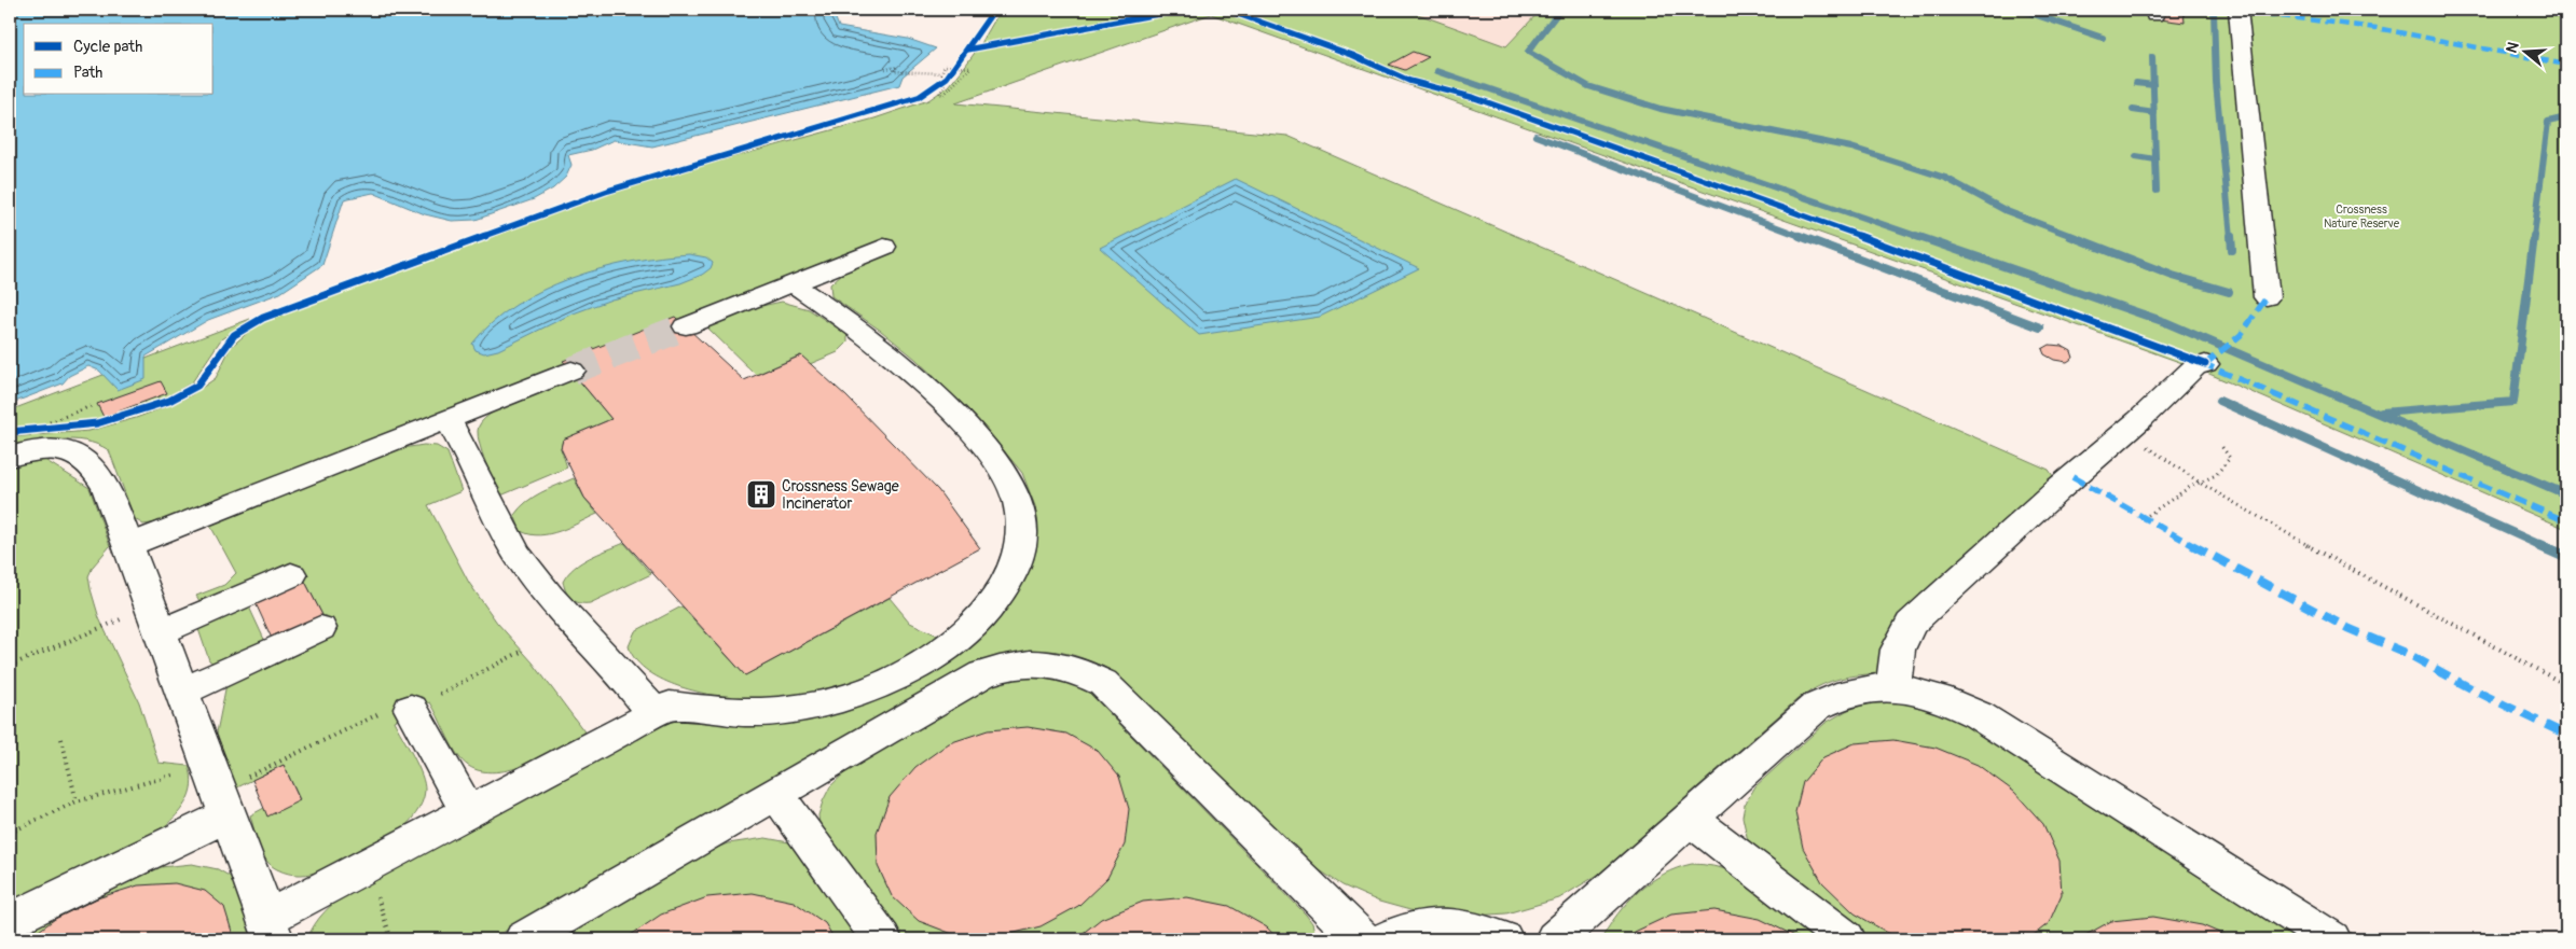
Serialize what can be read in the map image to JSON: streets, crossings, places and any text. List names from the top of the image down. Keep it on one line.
{"parks":["Crossness Nature Reserve"],"places":{"building":["Crossness Sewage Incinerator"]},"legend":["Cycle path","Path"],"north":"left"}
